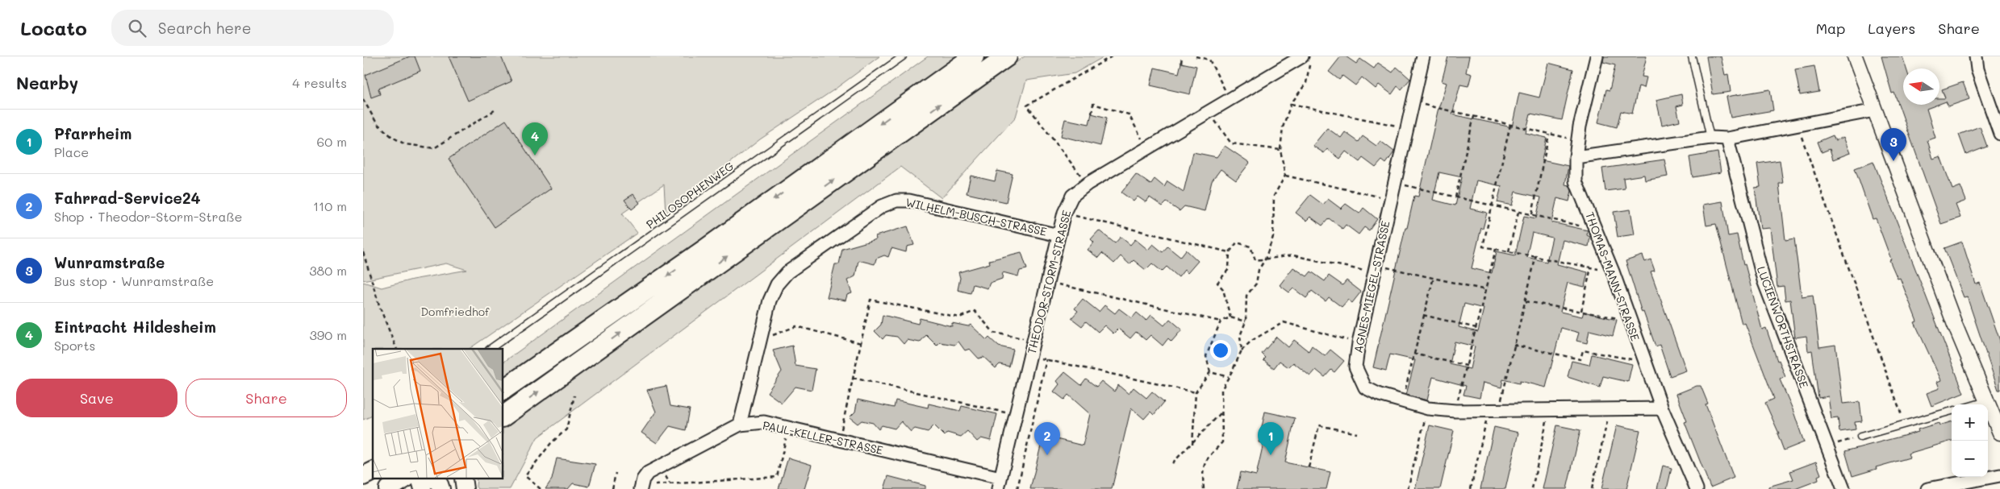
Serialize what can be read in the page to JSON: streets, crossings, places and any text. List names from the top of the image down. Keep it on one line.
{"streets":{"street":["WILHELM-BUSCH-STRASSE","THOMAS-MANN-STRASSE","THEODOR-STORM-STRASSE","AGNES-MIEGEL-STRASSE","LUCIENWORTHSTRASSE","PAUL-KELLER-STRASSE"],"lane":["PHILOSOPHENWEG"]},"crossings":[["WILHELM-BUSCH-STRASSE","THEODOR-STORM-STRASSE"],["WILHELM-BUSCH-STRASSE","PAUL-KELLER-STRASSE"],["THOMAS-MANN-STRASSE","AGNES-MIEGEL-STRASSE"],["THEODOR-STORM-STRASSE","PAUL-KELLER-STRASSE"]],"parks":["Domfriedhof"],"north":"left","page":{"header":"Locato","search":"Search here","nav":["Map","Layers","Share"],"heading":["Nearby","4 results"],"list":[{"mark":"1","name":"Pfarrheim","note":"Place","value":"60 m"},{"mark":"2","name":"Fahrrad-Service24","note":"Shop · Theodor-Storm-Straße","value":"110 m"},{"mark":"3","name":"Wunramstraße","note":"Bus stop · Wunramstraße","value":"380 m"},{"mark":"4","name":"Eintracht Hildesheim","note":"Sports","value":"390 m"}],"pins":["4","3","1","2"],"buttons":["Save","Share"],"map_buttons":["+","−"]}}
